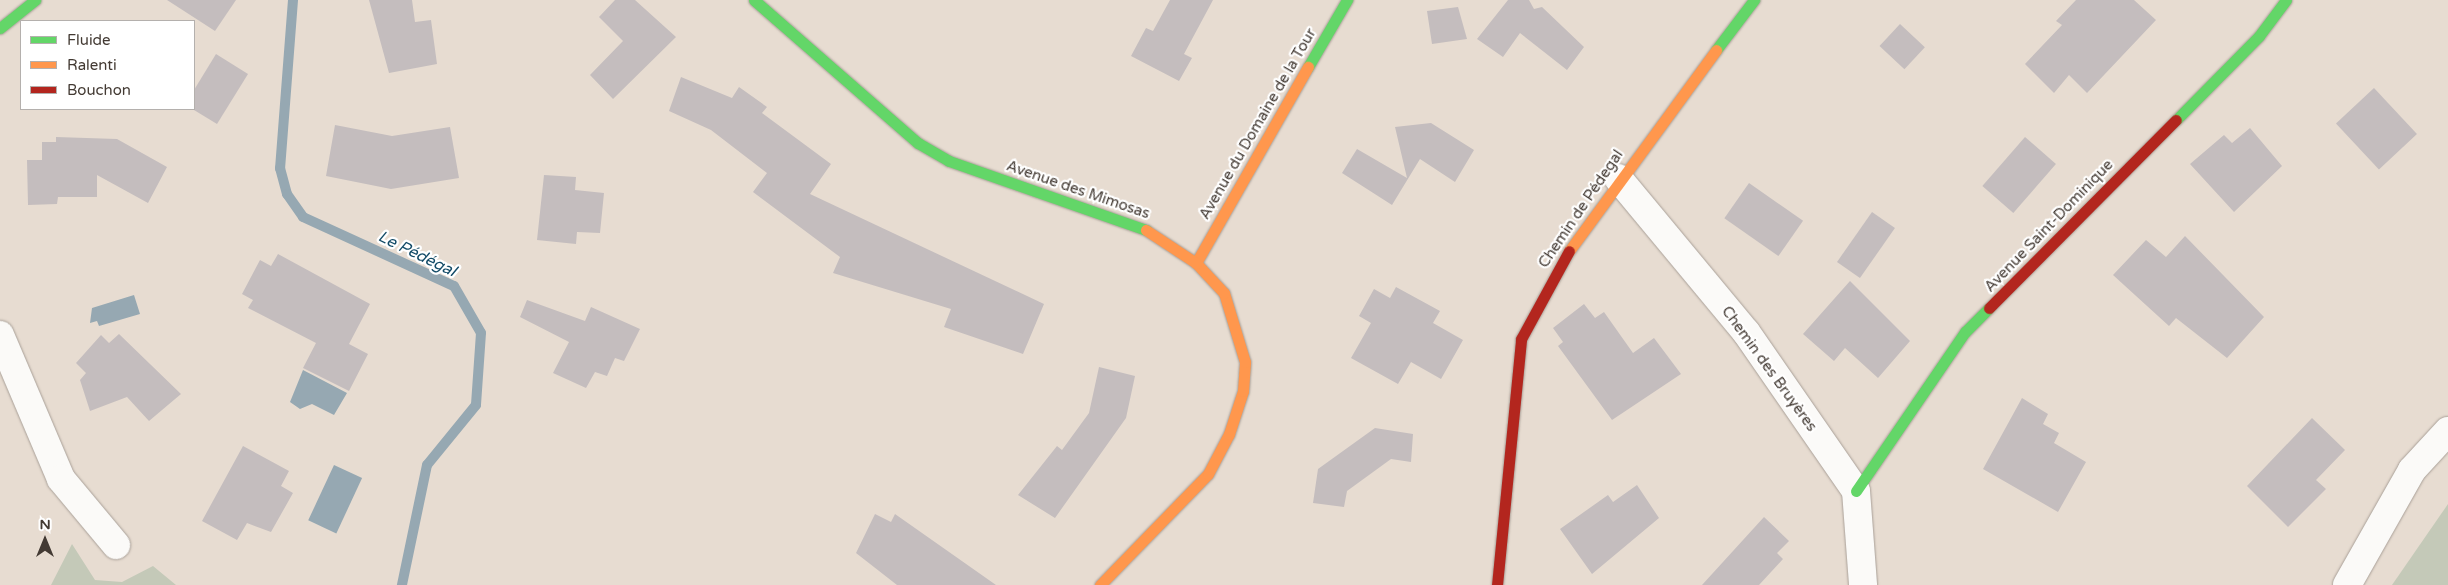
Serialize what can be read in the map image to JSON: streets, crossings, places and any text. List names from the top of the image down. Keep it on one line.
{"streets":{"street":["Avenue du Domaine de la Tour","Avenue des Mimosas","Chemin de Pédegal","Avenue Saint-Dominique","Chemin des Bruyères"]},"crossings":[["Avenue du Domaine de la Tour","Avenue des Mimosas"],["Chemin de Pédegal","Chemin des Bruyères"],["Avenue Saint-Dominique","Chemin des Bruyères"]],"water":["Le Pédégal"],"legend":["Fluide","Ralenti","Bouchon"],"north":"top"}
